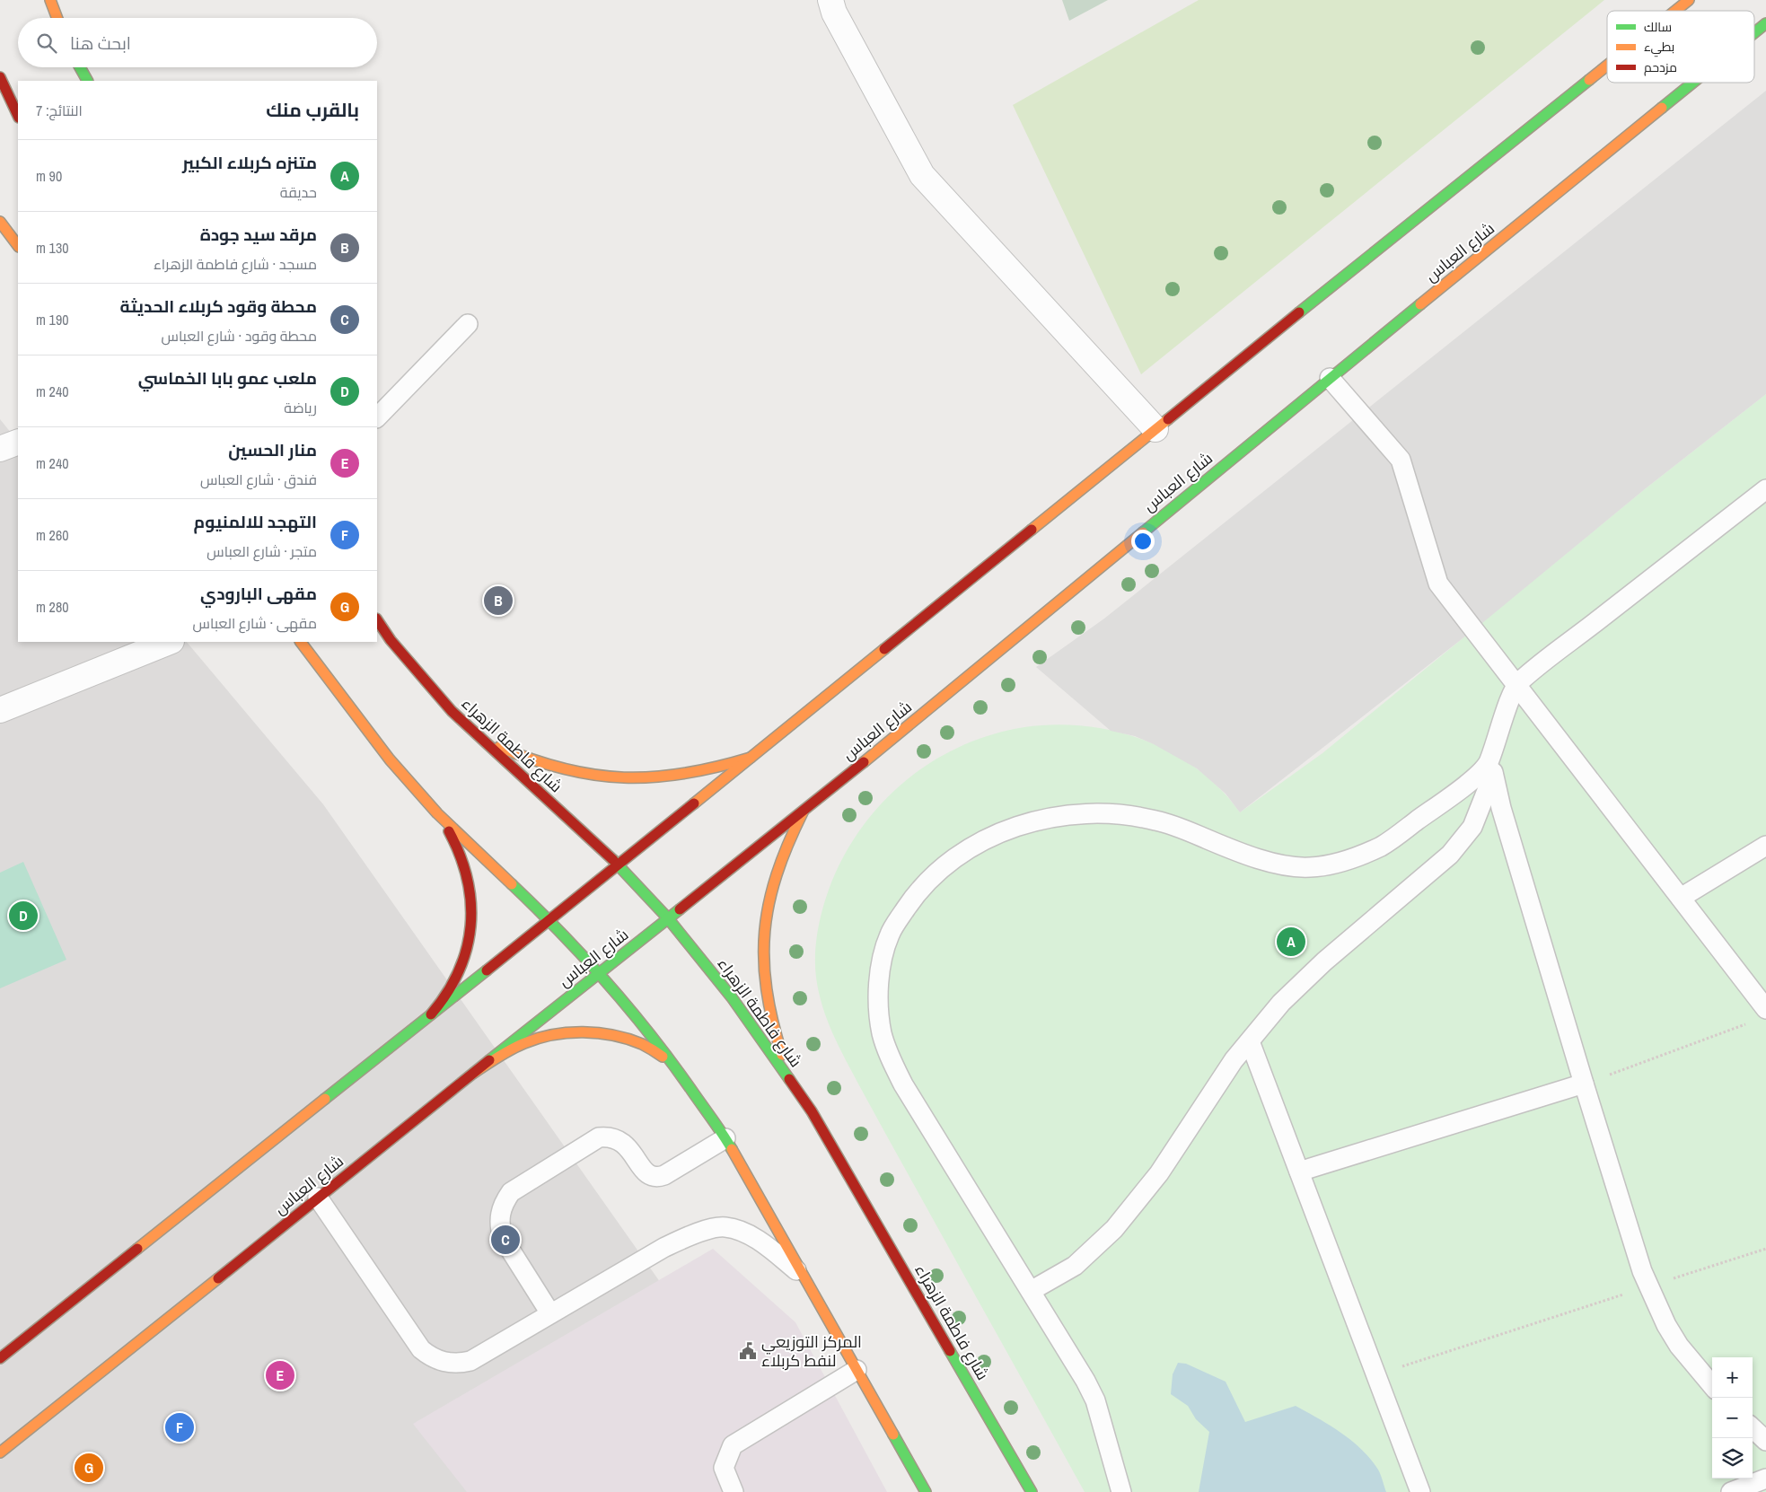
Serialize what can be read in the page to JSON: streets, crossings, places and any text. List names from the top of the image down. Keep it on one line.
{"streets":{"main road":["شارع العباس","شارع فاطمة الزهراء"]},"crossings":[["شارع العباس","شارع فاطمة الزهراء"]],"places":{"public building":["المركز التوزيعي لنفط كربلاء"]},"legend":["سالك","بطيء","مزدحم"],"page":{"search":"ابحث هنا","heading":["بالقرب منك","النتائج: 7"],"list":[{"mark":"A","name":"متنزه كربلاء الكبير","note":"حديقة","value":"90 m"},{"mark":"B","name":"مرقد سيد جودة","note":"مسجد · شارع فاطمة الزهراء","value":"130 m"},{"mark":"C","name":"محطة وقود كربلاء الحديثة","note":"محطة وقود · شارع العباس","value":"190 m"},{"mark":"D","name":"ملعب عمو بابا الخماسي","note":"رياضة","value":"240 m"},{"mark":"E","name":"منار الحسين","note":"فندق · شارع العباس","value":"240 m"},{"mark":"F","name":"التهجد للالمنيوم","note":"متجر · شارع العباس","value":"260 m"},{"mark":"G","name":"مقهى البارودي","note":"مقهى · شارع العباس","value":"280 m"}],"pins":["B","D","A","C","E","F","G"],"map_buttons":["+","−"]}}
